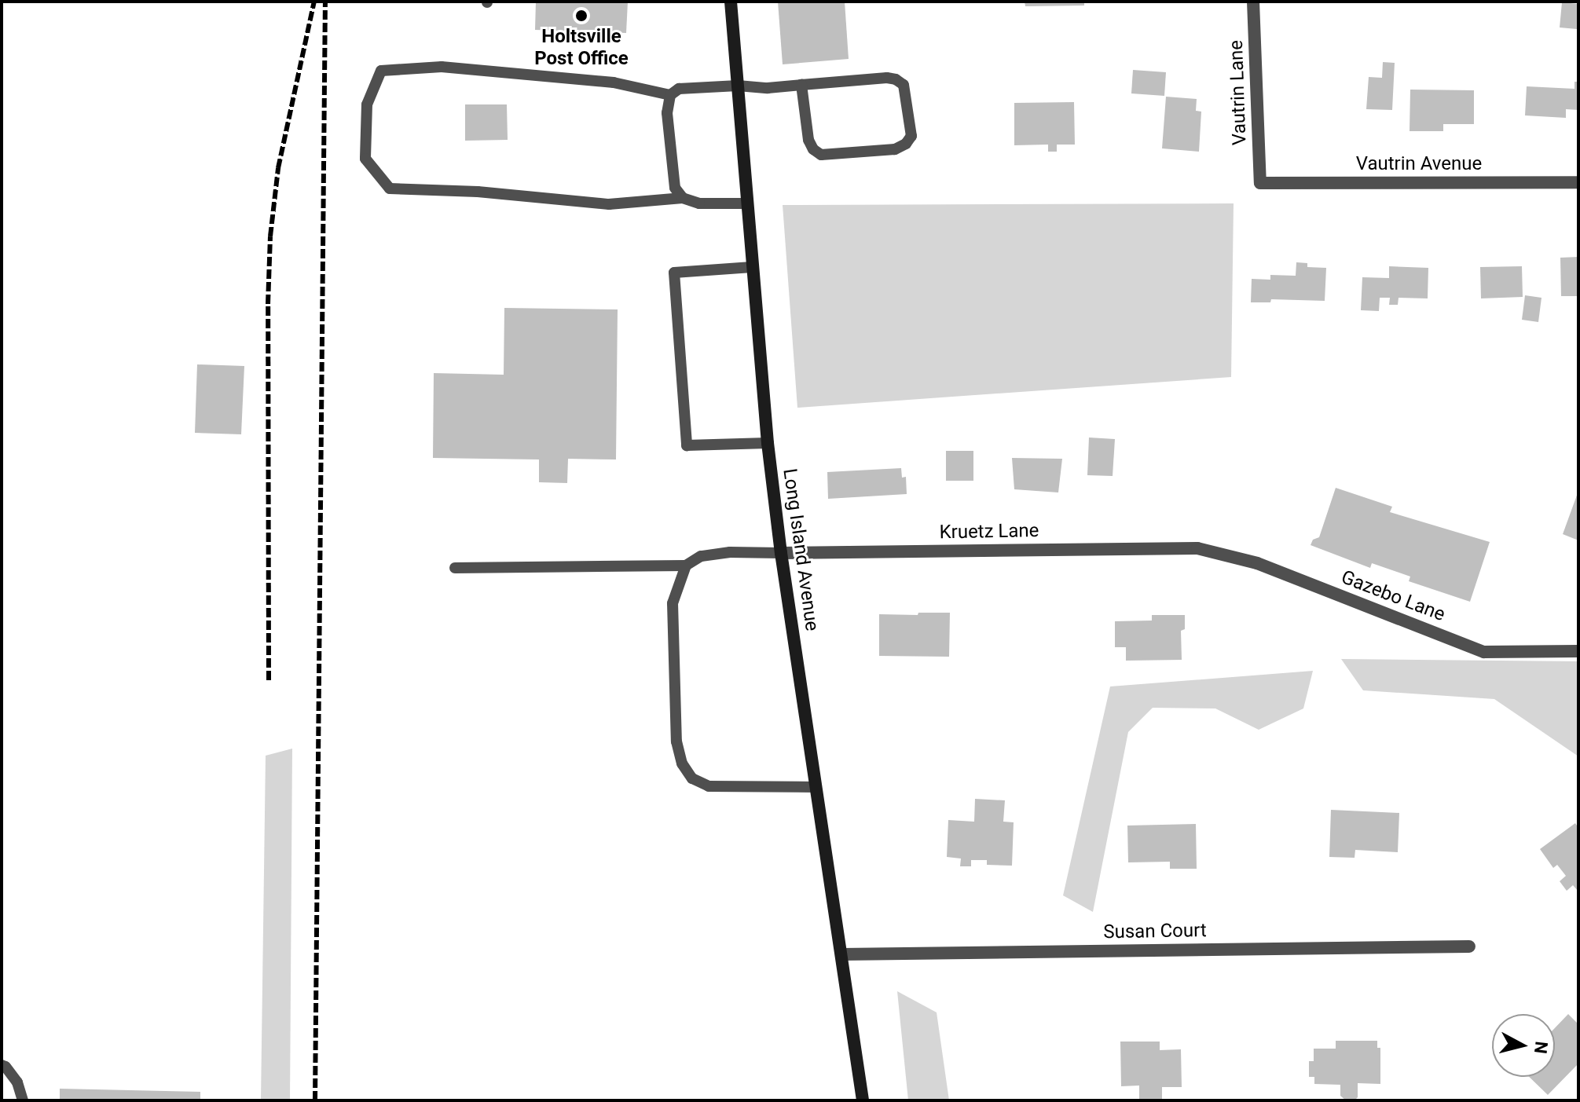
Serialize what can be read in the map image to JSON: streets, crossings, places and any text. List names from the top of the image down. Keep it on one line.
{"streets":{"street":["Vautrin Lane","Vautrin Avenue","Kruetz Lane","Long Island Avenue","Gazebo Lane","Susan Court"]},"crossings":[["Vautrin Lane","Vautrin Avenue"],["Kruetz Lane","Long Island Avenue"],["Kruetz Lane","Gazebo Lane"],["Long Island Avenue","Susan Court"]],"places":["Holtsville Post Office"],"north":"right"}
